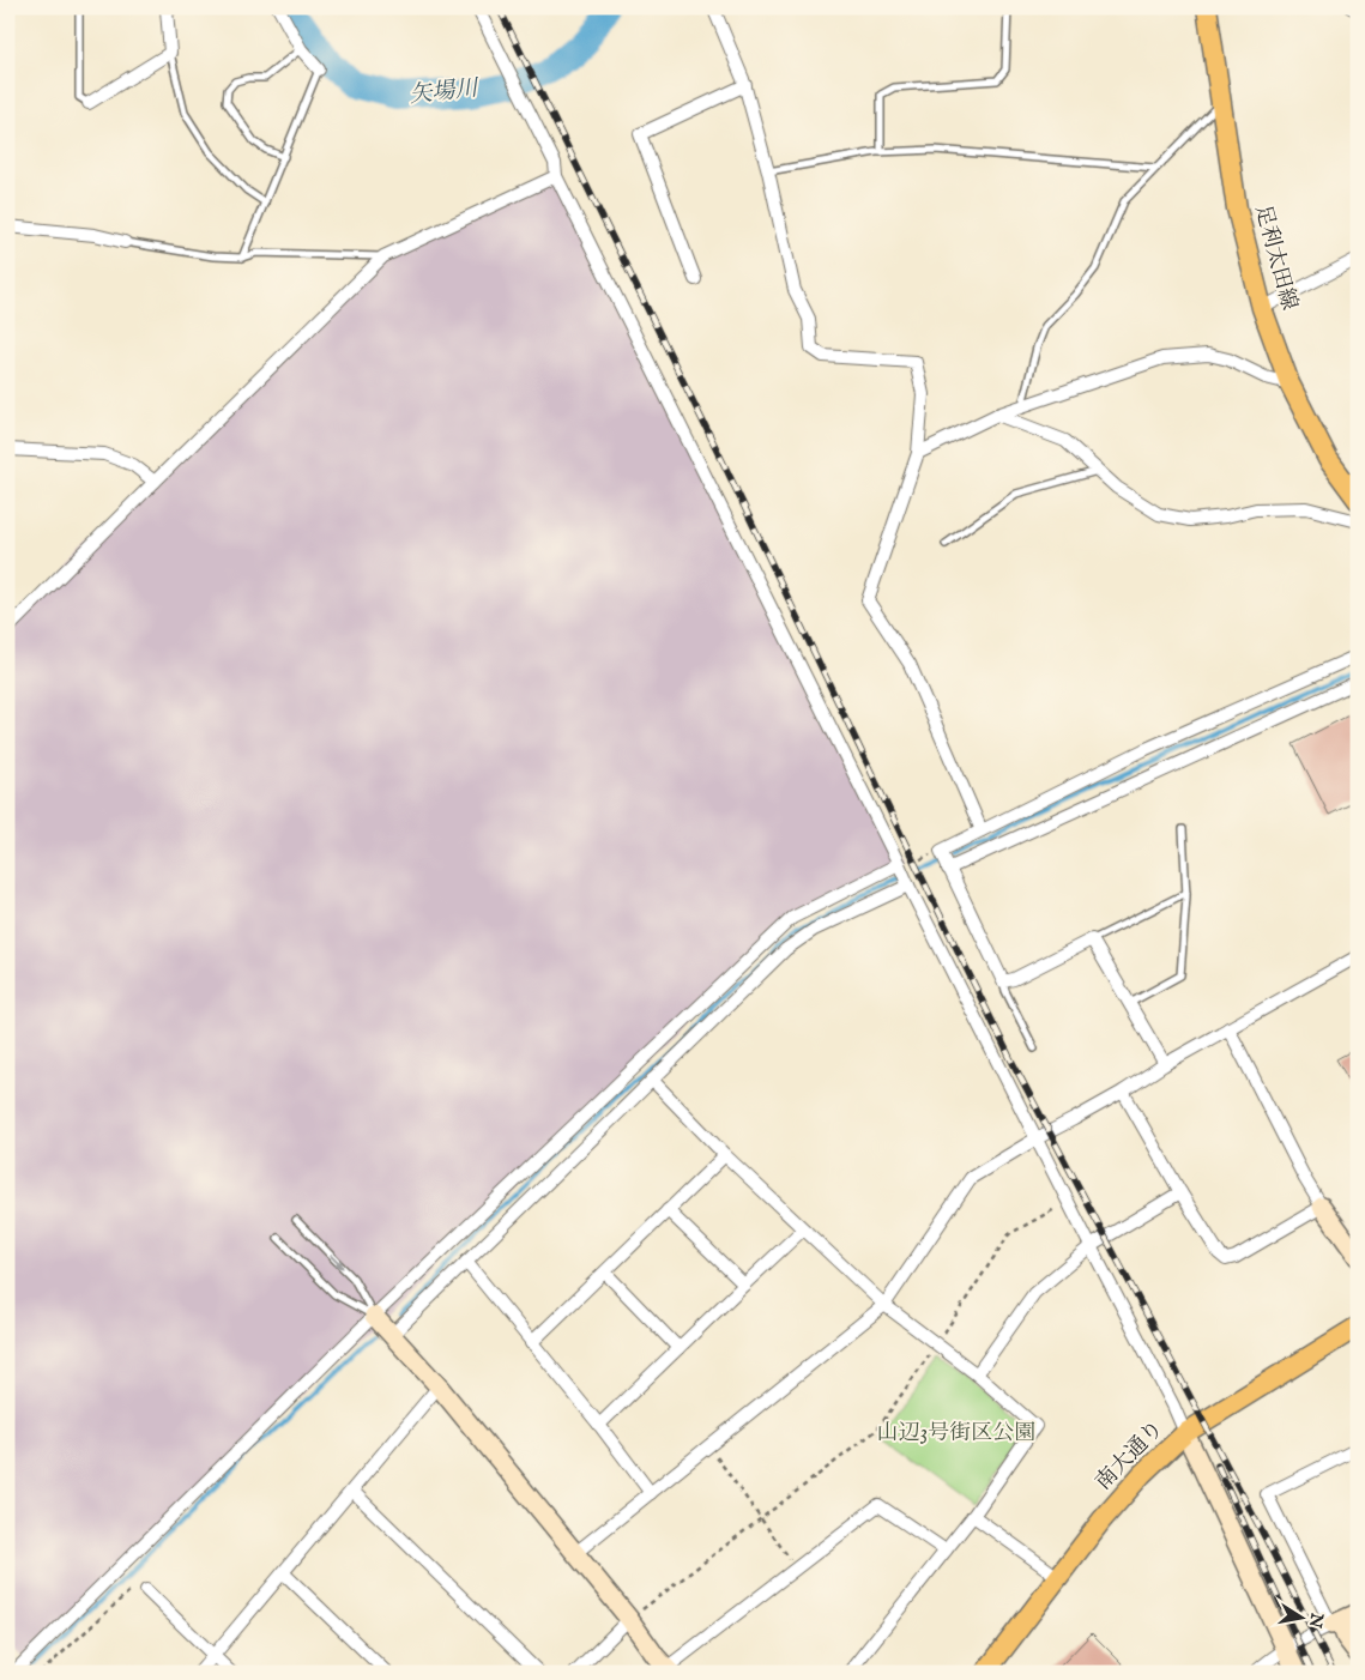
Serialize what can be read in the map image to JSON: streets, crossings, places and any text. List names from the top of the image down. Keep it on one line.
{"streets":{"main road":["足利太田線","南大通り"]},"water":["矢場川"],"parks":["山辺3号街区公園"],"north":"right"}
